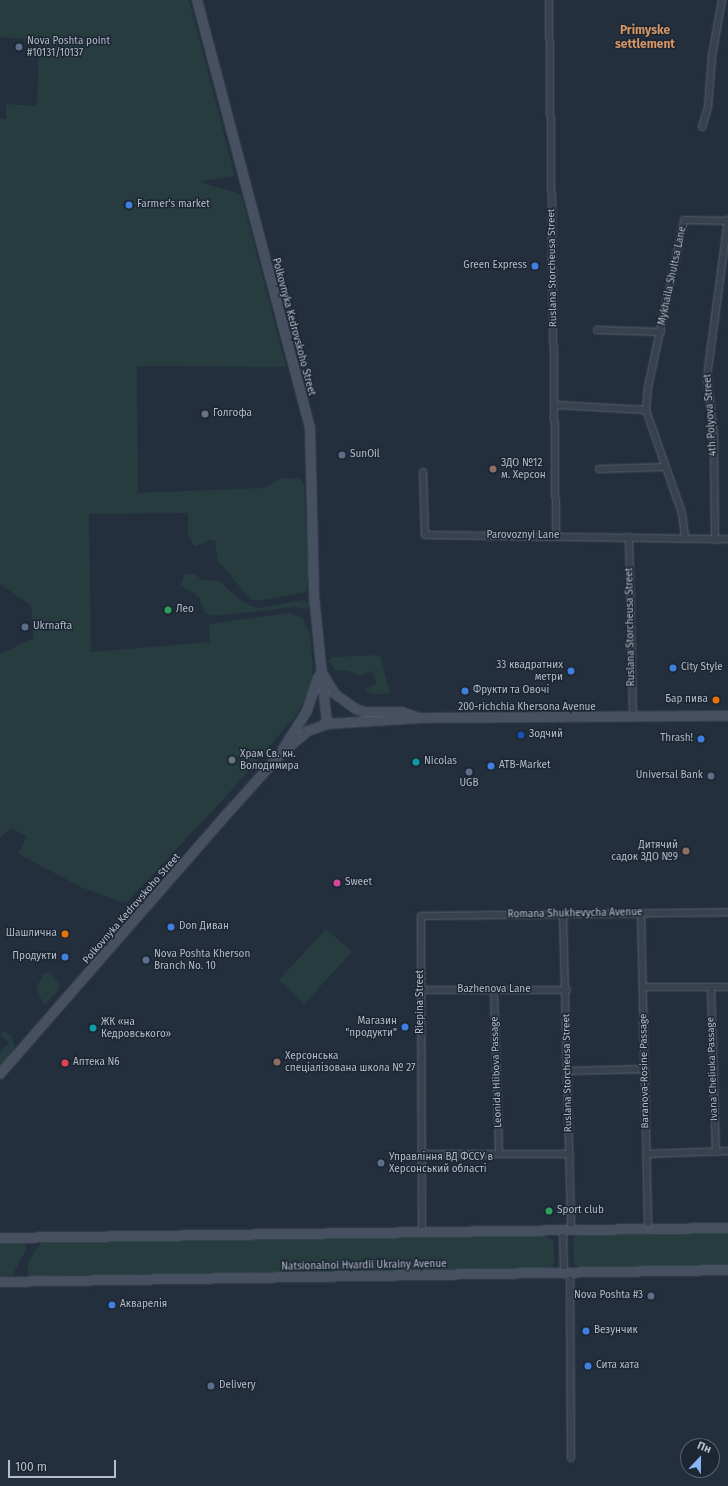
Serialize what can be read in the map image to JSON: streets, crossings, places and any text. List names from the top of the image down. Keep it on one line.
{"streets":{"street":["Ruslana Storcheusa Street","Mykhaila Shultsa Lane","Polkovnyka Kedrovskoho Street","4th Polyova Street","Parovoznyi Lane","200-richchia Khersona Avenue","Romana Shukhevycha Avenue","Bazhenova Lane","Riepina Street","Ivana Cheliuka Passage","Baranova-Rosine Passage","Leonida Hlibova Passage","Natsionalnoi Hvardii Ukrainy Avenue"]},"crossings":[["Ruslana Storcheusa Street","Parovoznyi Lane"],["Ruslana Storcheusa Street","200-richchia Khersona Avenue"],["Ruslana Storcheusa Street","Romana Shukhevycha Avenue"],["Ruslana Storcheusa Street","Bazhenova Lane"],["Ruslana Storcheusa Street","Natsionalnoi Hvardii Ukrainy Avenue"],["Mykhaila Shultsa Lane","4th Polyova Street"],["Mykhaila Shultsa Lane","Parovoznyi Lane"],["Polkovnyka Kedrovskoho Street","200-richchia Khersona Avenue"],["4th Polyova Street","Parovoznyi Lane"],["Romana Shukhevycha Avenue","Riepina Street"],["Romana Shukhevycha Avenue","Baranova-Rosine Passage"],["Bazhenova Lane","Riepina Street"],["Bazhenova Lane","Leonida Hlibova Passage"]],"districts":["Primyske settlement"],"places":["Nova Poshta point #10131/10137","Farmer's market","Green Express","Голгофа","SunOil","ЗДО №12 м. Херсон","Лео","Ukrnafta","City Style","33 квадратних метри","Фрукти та Овочі","Бар пива","Зодчий","Thrash!","Храм Св. кн. Володимира","Nicolas","ATB-Market","UGB","Universal Bank","Дитячий садок ЗДО №9","Sweet","Don Диван","Шашлична","Продукти","Nova Poshta Kherson Branch No. 10","Магазин \"продукти\"","ЖК «на Кедровського»","Херсонська спеціалізована школа № 27","Аптека N6","Управління ВД ФССУ в Херсонський області","Sport club","Nova Poshta #3","Акварелія","Везунчик","Сита хата","Delivery"],"scale_bar":"100 m","north":"top"}
